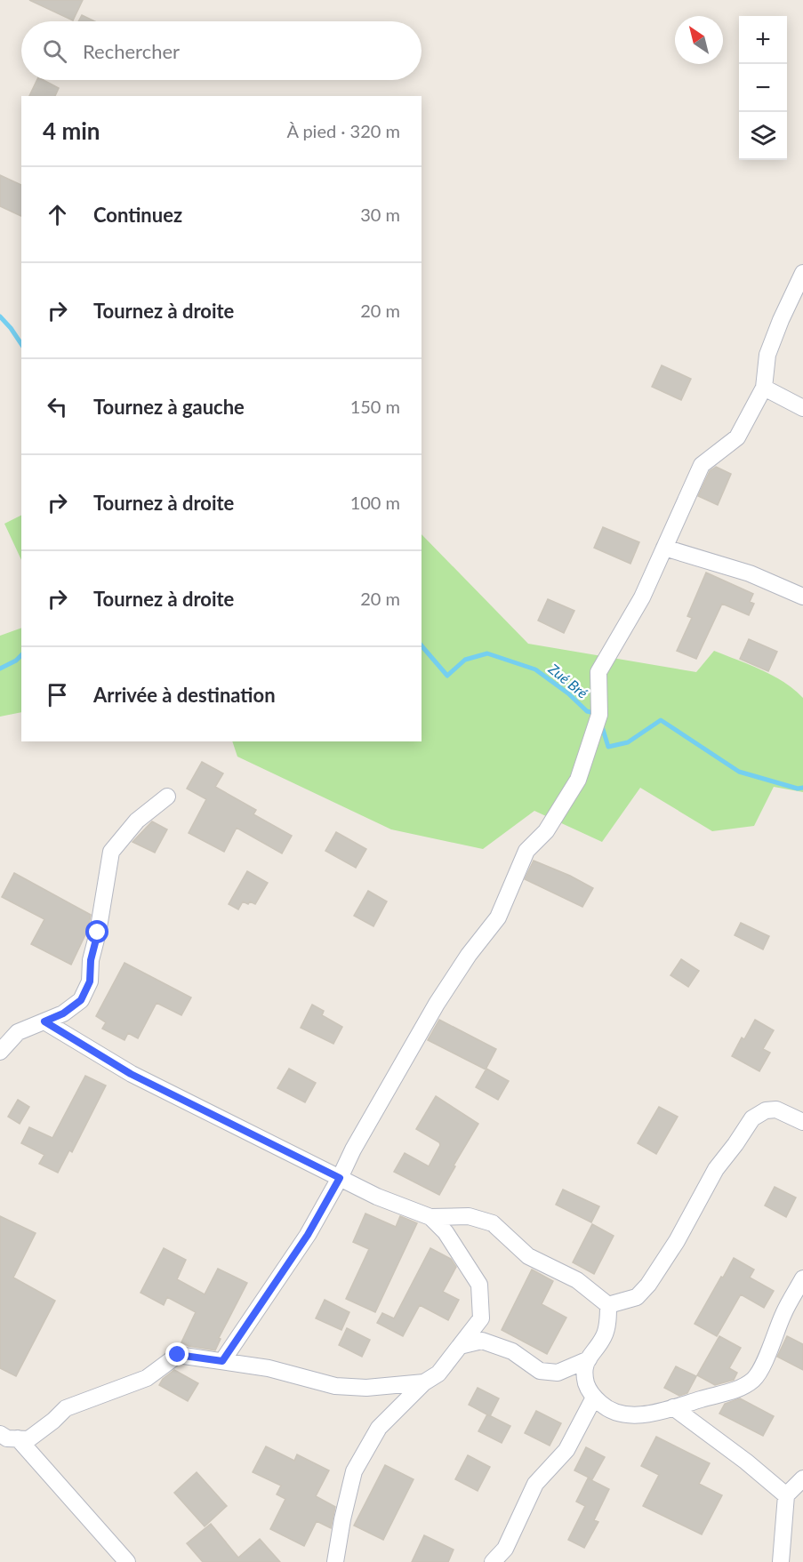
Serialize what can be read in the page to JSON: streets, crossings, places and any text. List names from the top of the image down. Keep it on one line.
{"water":["Zué Bré"],"north":"top left","page":{"map_buttons":["+","−"],"search":"Rechercher","heading":["4 min","À pied · 320 m"],"list":[["Continuez","30 m"],["Tournez à droite","20 m"],["Tournez à gauche","150 m"],["Tournez à droite","100 m"],["Tournez à droite","20 m"],"Arrivée à destination"]}}
